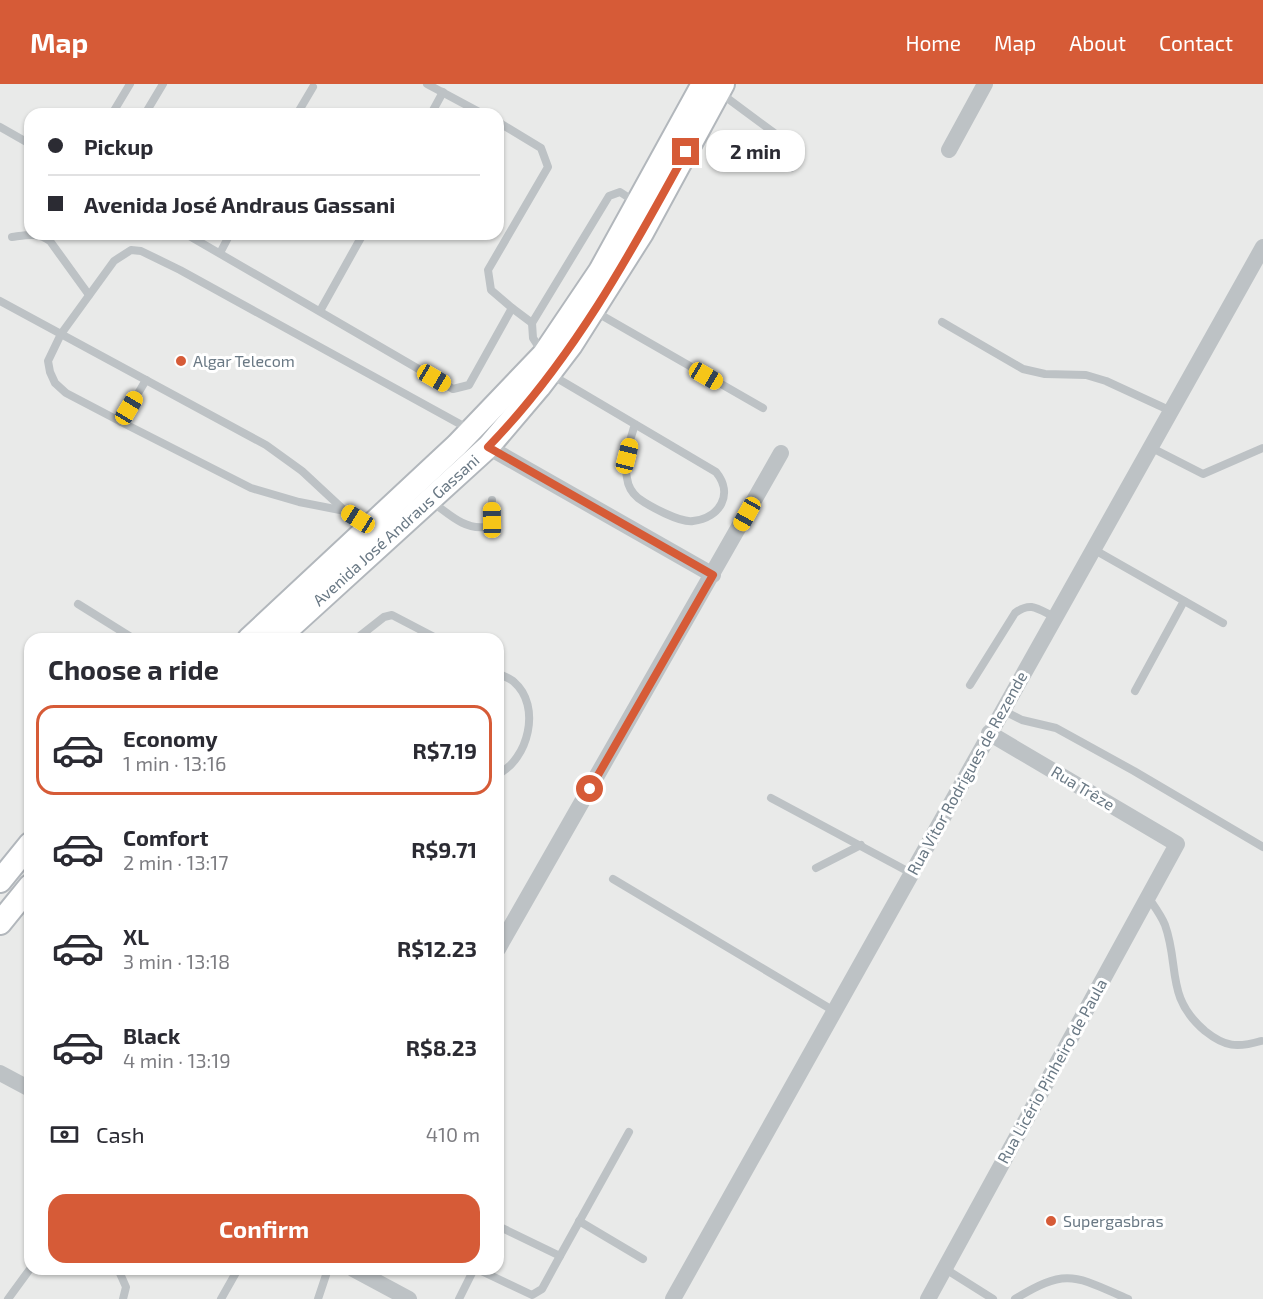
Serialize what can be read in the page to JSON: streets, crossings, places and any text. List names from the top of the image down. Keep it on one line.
{"streets":{"main road":["Avenida José Andraus Gassani"],"street":["Rua Vitor Rodrigues de Rezende","Rua Trêze","Rua Licério Pinheiro de Paula"]},"crossings":[["Rua Vitor Rodrigues de Rezende","Rua Trêze"],["Rua Trêze","Rua Licério Pinheiro de Paula"]],"places":["Algar Telecom","Supergasbras"],"page":{"header":"Map","nav":["Home","Map","About","Contact"],"banner":["Pickup","Avenida José Andraus Gassani"],"bubble":"2 min","heading":"Choose a ride","list":[{"name":"Economy","note":"1 min · 13:16","value":"R$7.19"},{"name":"Comfort","note":"2 min · 13:17","value":"R$9.71"},{"name":"XL","note":"3 min · 13:18","value":"R$12.23"},{"name":"Black","note":"4 min · 13:19","value":"R$8.23"}],"pay":["Cash","410 m"],"buttons":"Confirm"}}
